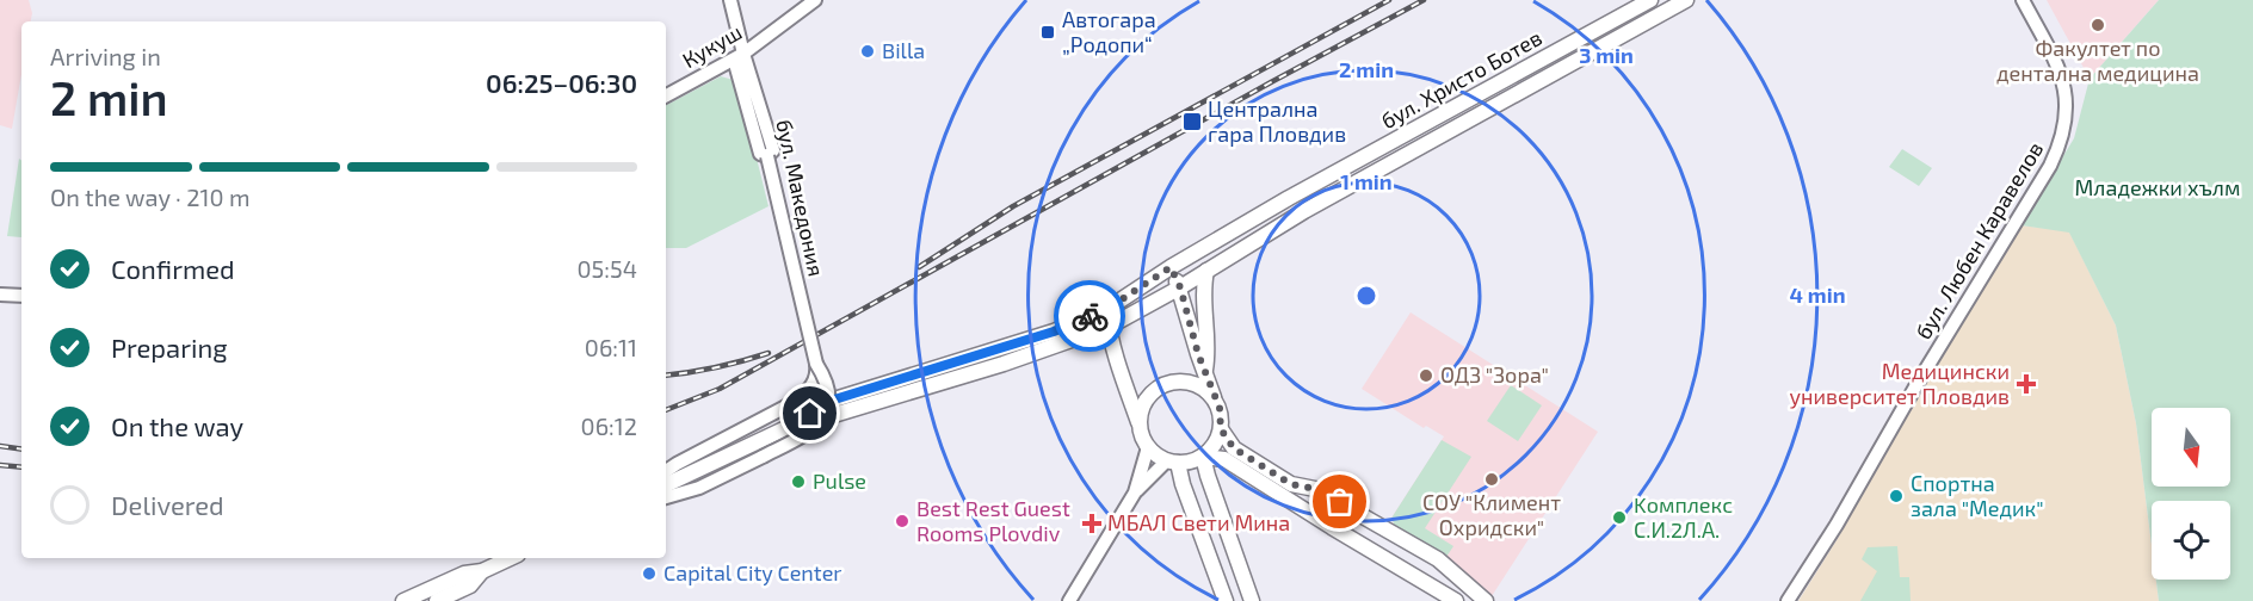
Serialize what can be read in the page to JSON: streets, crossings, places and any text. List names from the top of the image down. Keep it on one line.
{"streets":{"main road":["бул. Христо Ботев"],"street":["Кукуш","бул. Македония","бул. Любен Каравелов"]},"crossings":[["Кукуш","бул. Македония"]],"parks":["Младежки хълм"],"places":{"other":["Факултет по дентална медицина","Billa","ОДЗ \"Зора\"","СОУ \"Климент Охридски\"","Pulse","Спортна зала \"Медик\"","Kомплекс С.И.2Л.А.","Best Rest Guest Rooms Plovdiv","Capital City Center"],"transit":["Автогара „Родопи“","Централна гара Пловдив"],"health":["Медицински университет Пловдив","МБАЛ Свети Мина"]},"north":"bottom","page":{"heading":["2 min","Arriving in","06:25–06:30"],"bar":"On the way · 210 m","list":[["Confirmed","05:54"],["Preparing","06:11"],["On the way","06:12"],"Delivered"]},"rings":["3 min","2 min","1 min","4 min"]}
